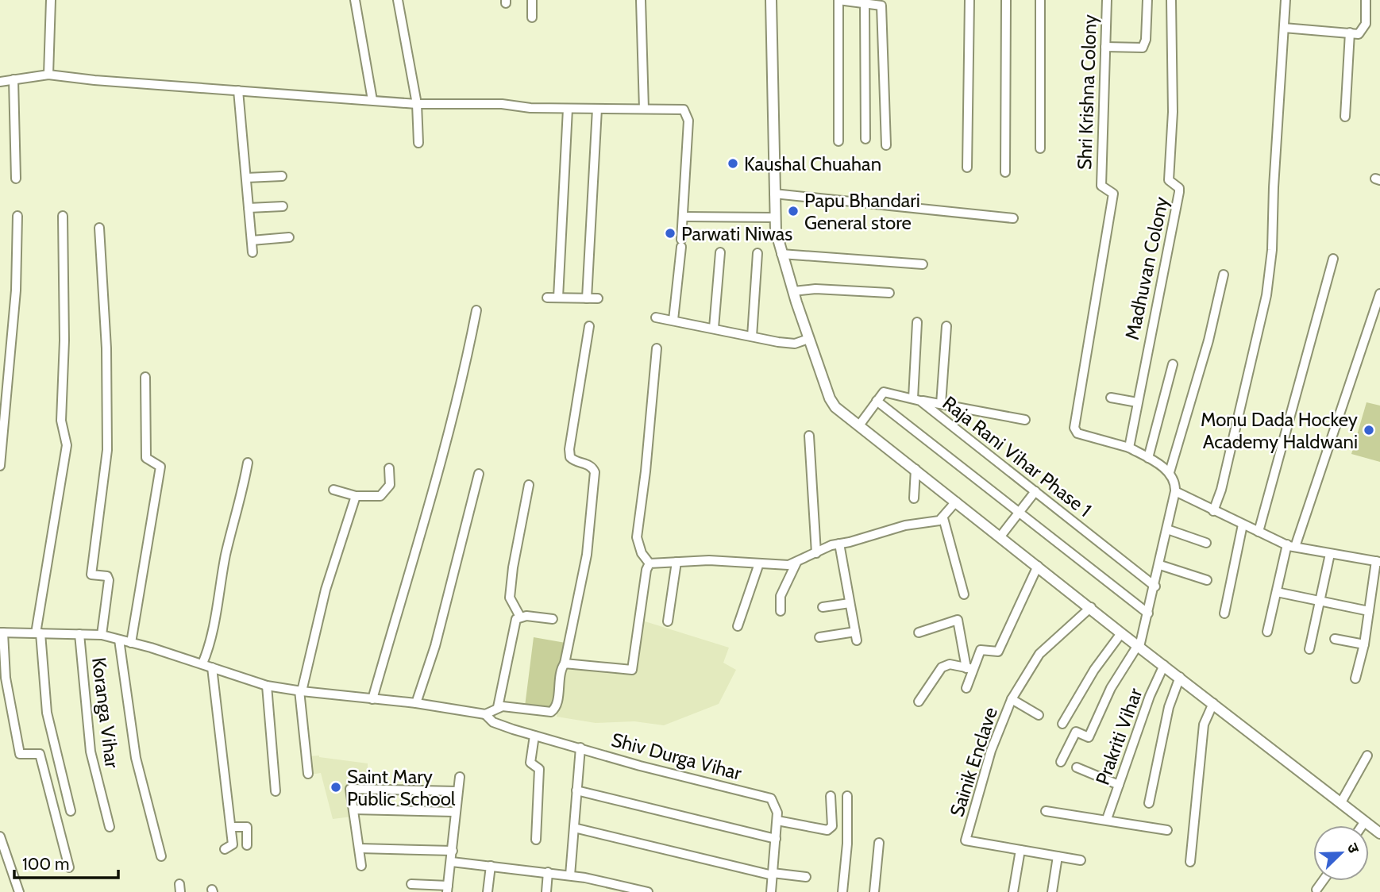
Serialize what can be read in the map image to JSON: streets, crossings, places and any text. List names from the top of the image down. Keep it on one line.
{"streets":{"street":["Shri Krishna Colony","Madhuvan Colony","Raja Rani Vihar Phase 1","Koranga Vihar","Prakriti Vihar","Shiv Durga Vihar","Sainik Enclave"]},"crossings":[["Shri Krishna Colony","Madhuvan Colony"],["Koranga Vihar","Shiv Durga Vihar"]],"places":["Kaushal Chuahan","Papu Bhandari General store","Parwati Niwas","Monu Dada Hockey Academy Haldwani","Saint Mary Public School"],"scale_bar":"100 m","north":"top right"}
